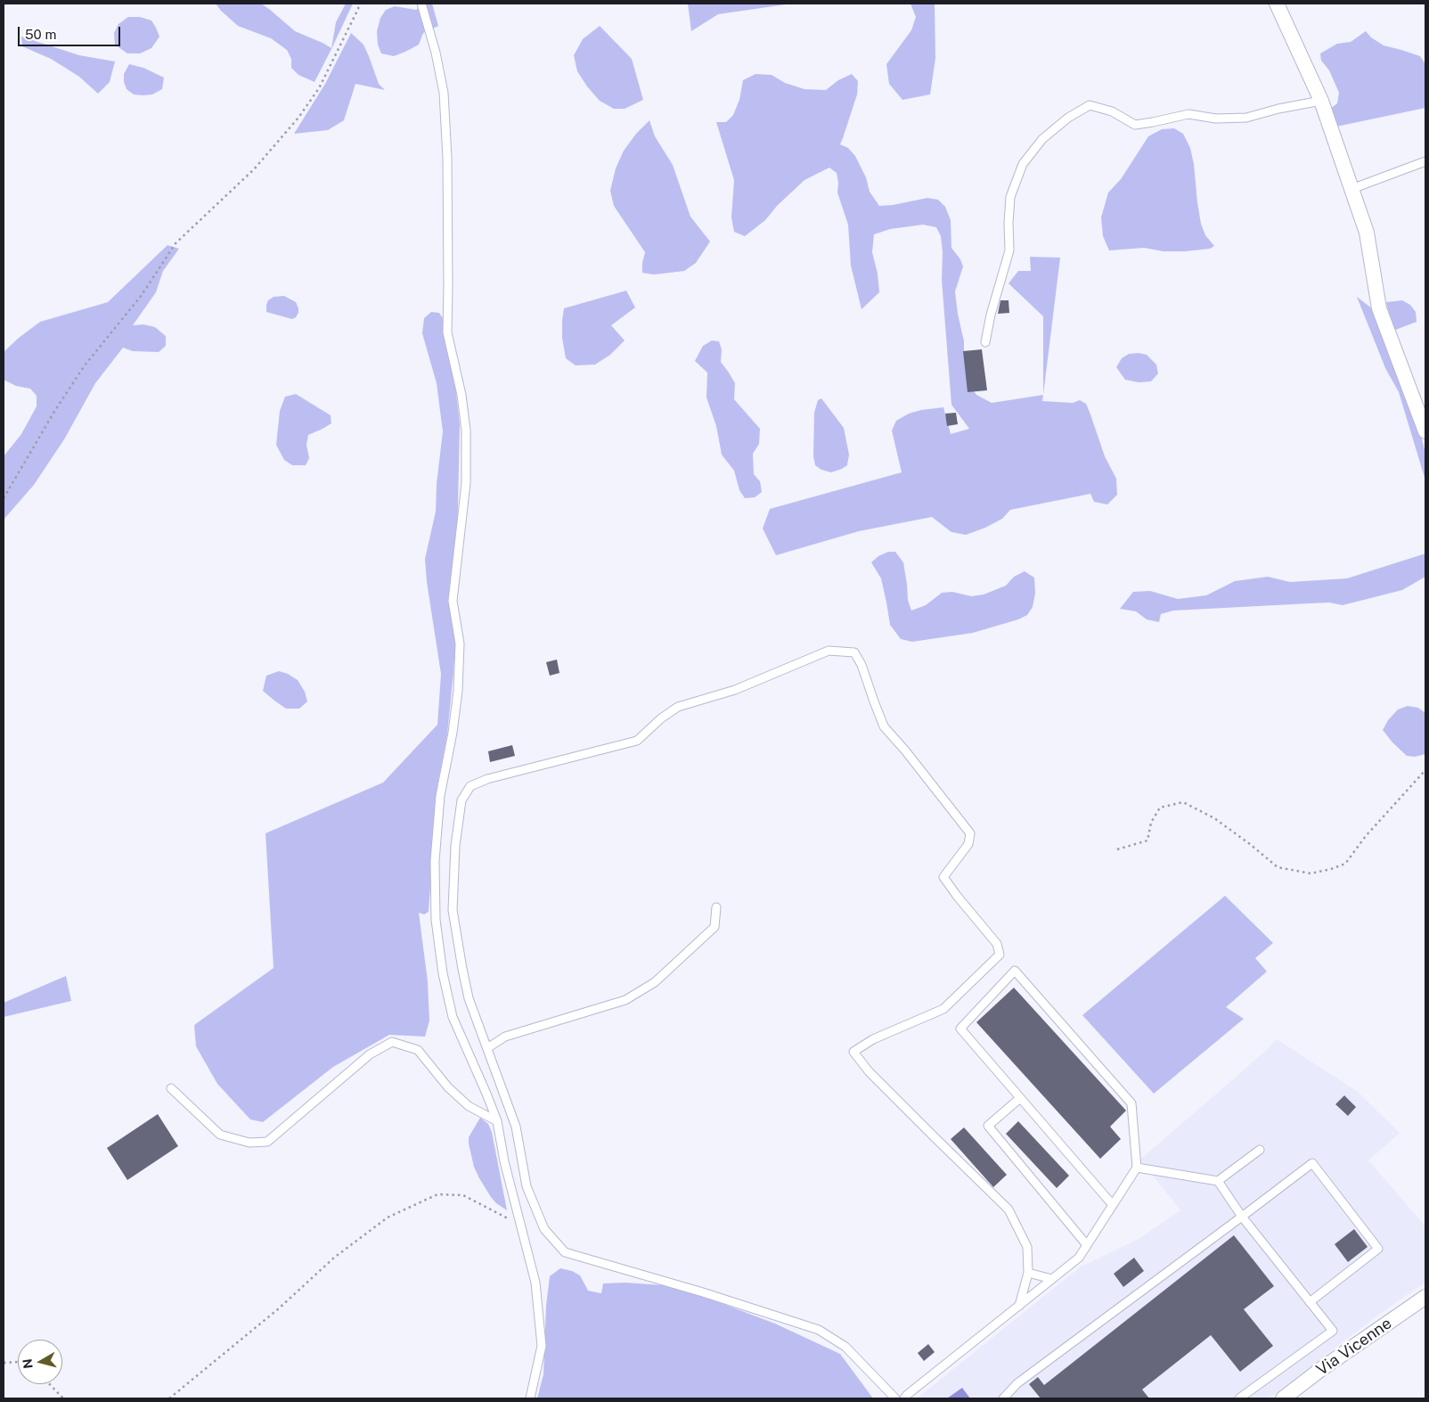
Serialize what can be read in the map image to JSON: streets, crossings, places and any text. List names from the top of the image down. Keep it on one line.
{"streets":{"street":["Via Vicenne"]},"scale_bar":"50 m","north":"left"}
